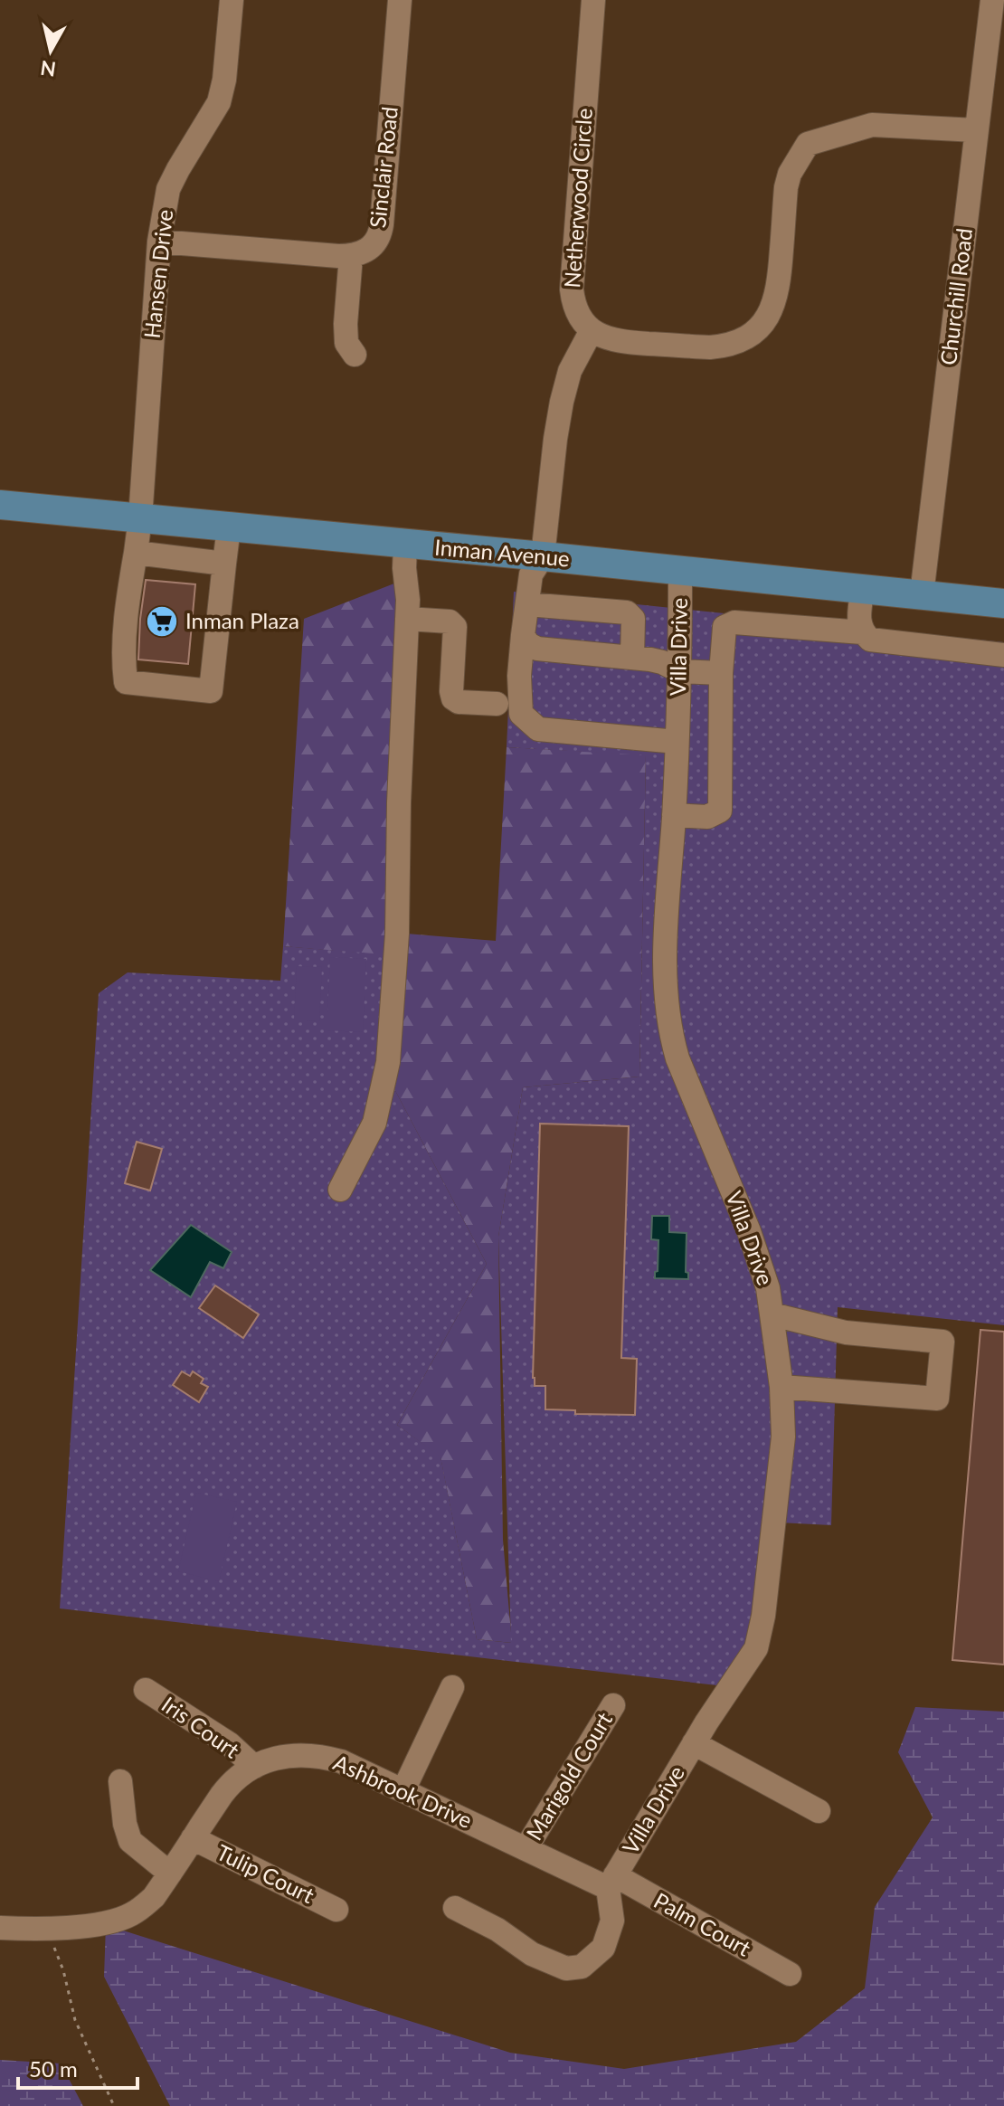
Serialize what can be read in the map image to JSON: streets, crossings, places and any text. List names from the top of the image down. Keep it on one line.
{"streets":{"main road":["Inman Avenue"],"street":["Sinclair Road","Netherwood Circle","Hansen Drive","Churchill Road","Villa Drive","Iris Court","Marigold Court","Ashbrook Drive","Tulip Court","Palm Court"]},"crossings":[["Sinclair Road","Hansen Drive"],["Hansen Drive","Inman Avenue"],["Churchill Road","Inman Avenue"],["Inman Avenue","Villa Drive"],["Villa Drive","Ashbrook Drive"],["Villa Drive","Palm Court"],["Iris Court","Ashbrook Drive"],["Marigold Court","Ashbrook Drive"],["Ashbrook Drive","Tulip Court"],["Ashbrook Drive","Palm Court"]],"places":{"supermarket":["Inman Plaza"]},"scale_bar":"50 m","north":"bottom"}
